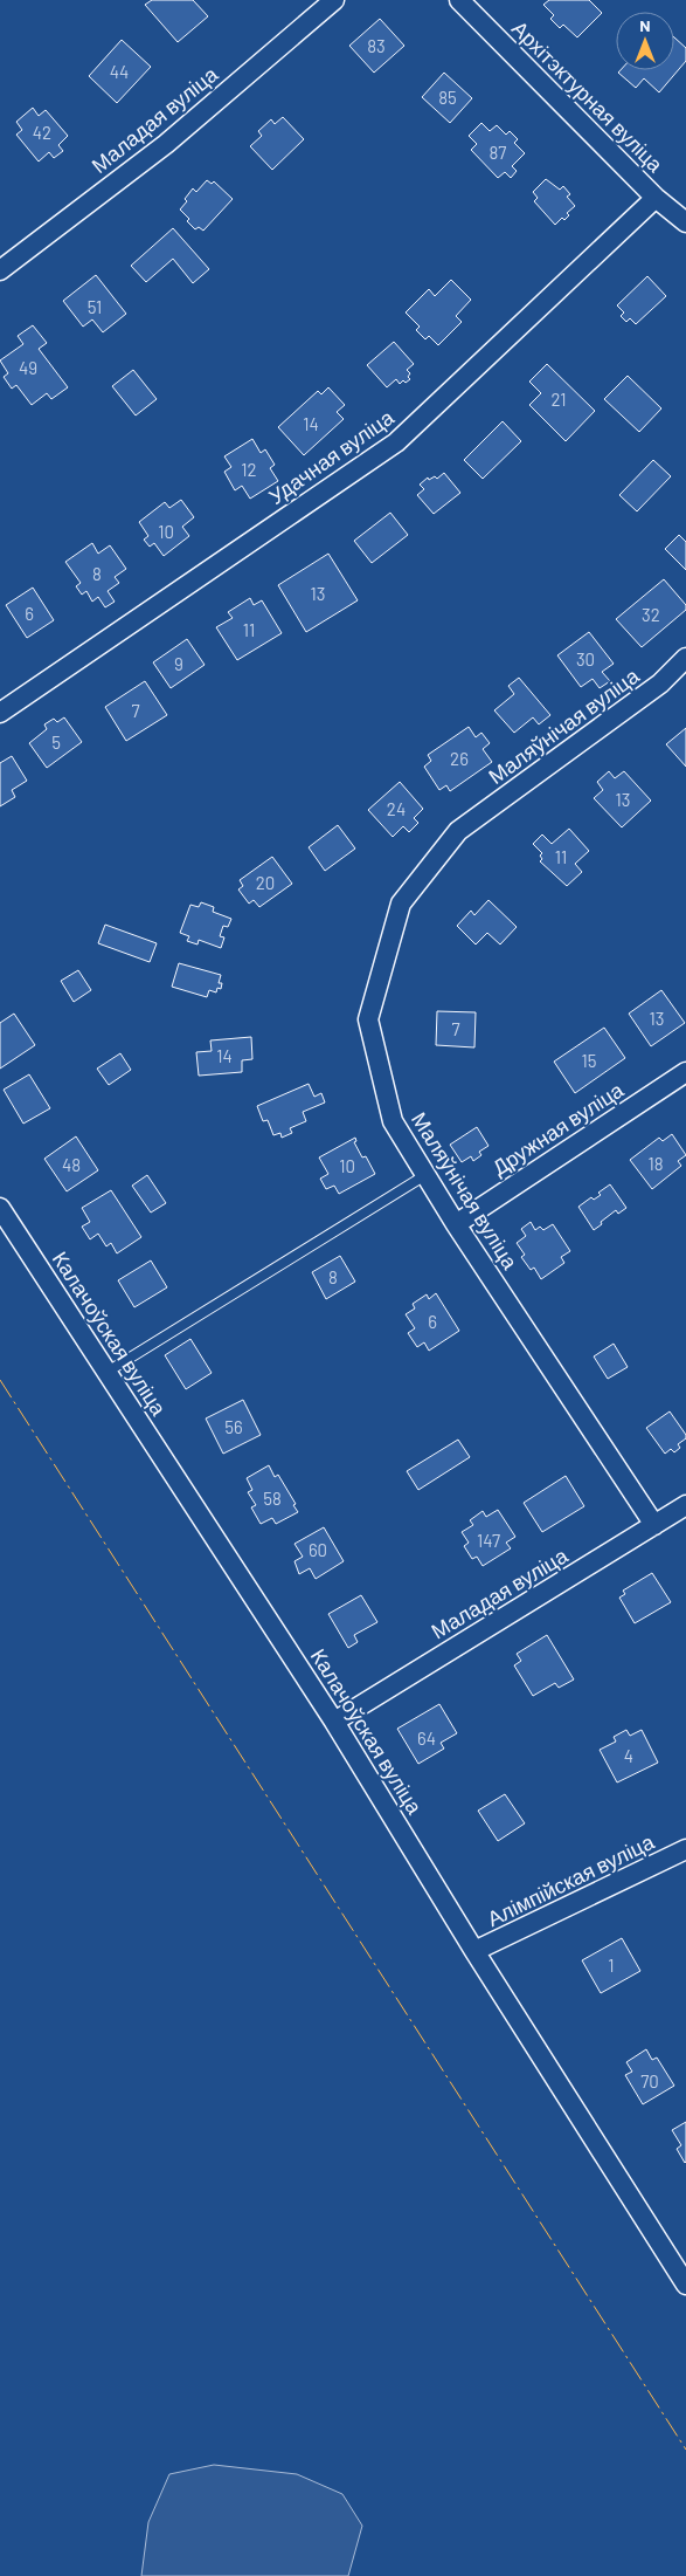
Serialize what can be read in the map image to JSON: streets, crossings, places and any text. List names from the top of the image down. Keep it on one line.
{"streets":{"street":["Архітэктурная вуліца","Маладая вуліца","Удачная вуліца","Маляўнічая вуліца","Дружная вуліца","Калачоўская вуліца","Алімпійская вуліца"]},"crossings":[["Архітэктурная вуліца","Удачная вуліца"],["Маладая вуліца","Маляўнічая вуліца"],["Маладая вуліца","Калачоўская вуліца"],["Маляўнічая вуліца","Дружная вуліца"],["Калачоўская вуліца","Алімпійская вуліца"]],"house_numbers":["83","44","85","42","87","51","49","21","14","12","10","8","13","6","32","11","30","9","7","5","26","13","24","11","20","13","7","14","15","18","48","10","8","6","56","58","147","60","64","4","1","70"],"north":"top"}
